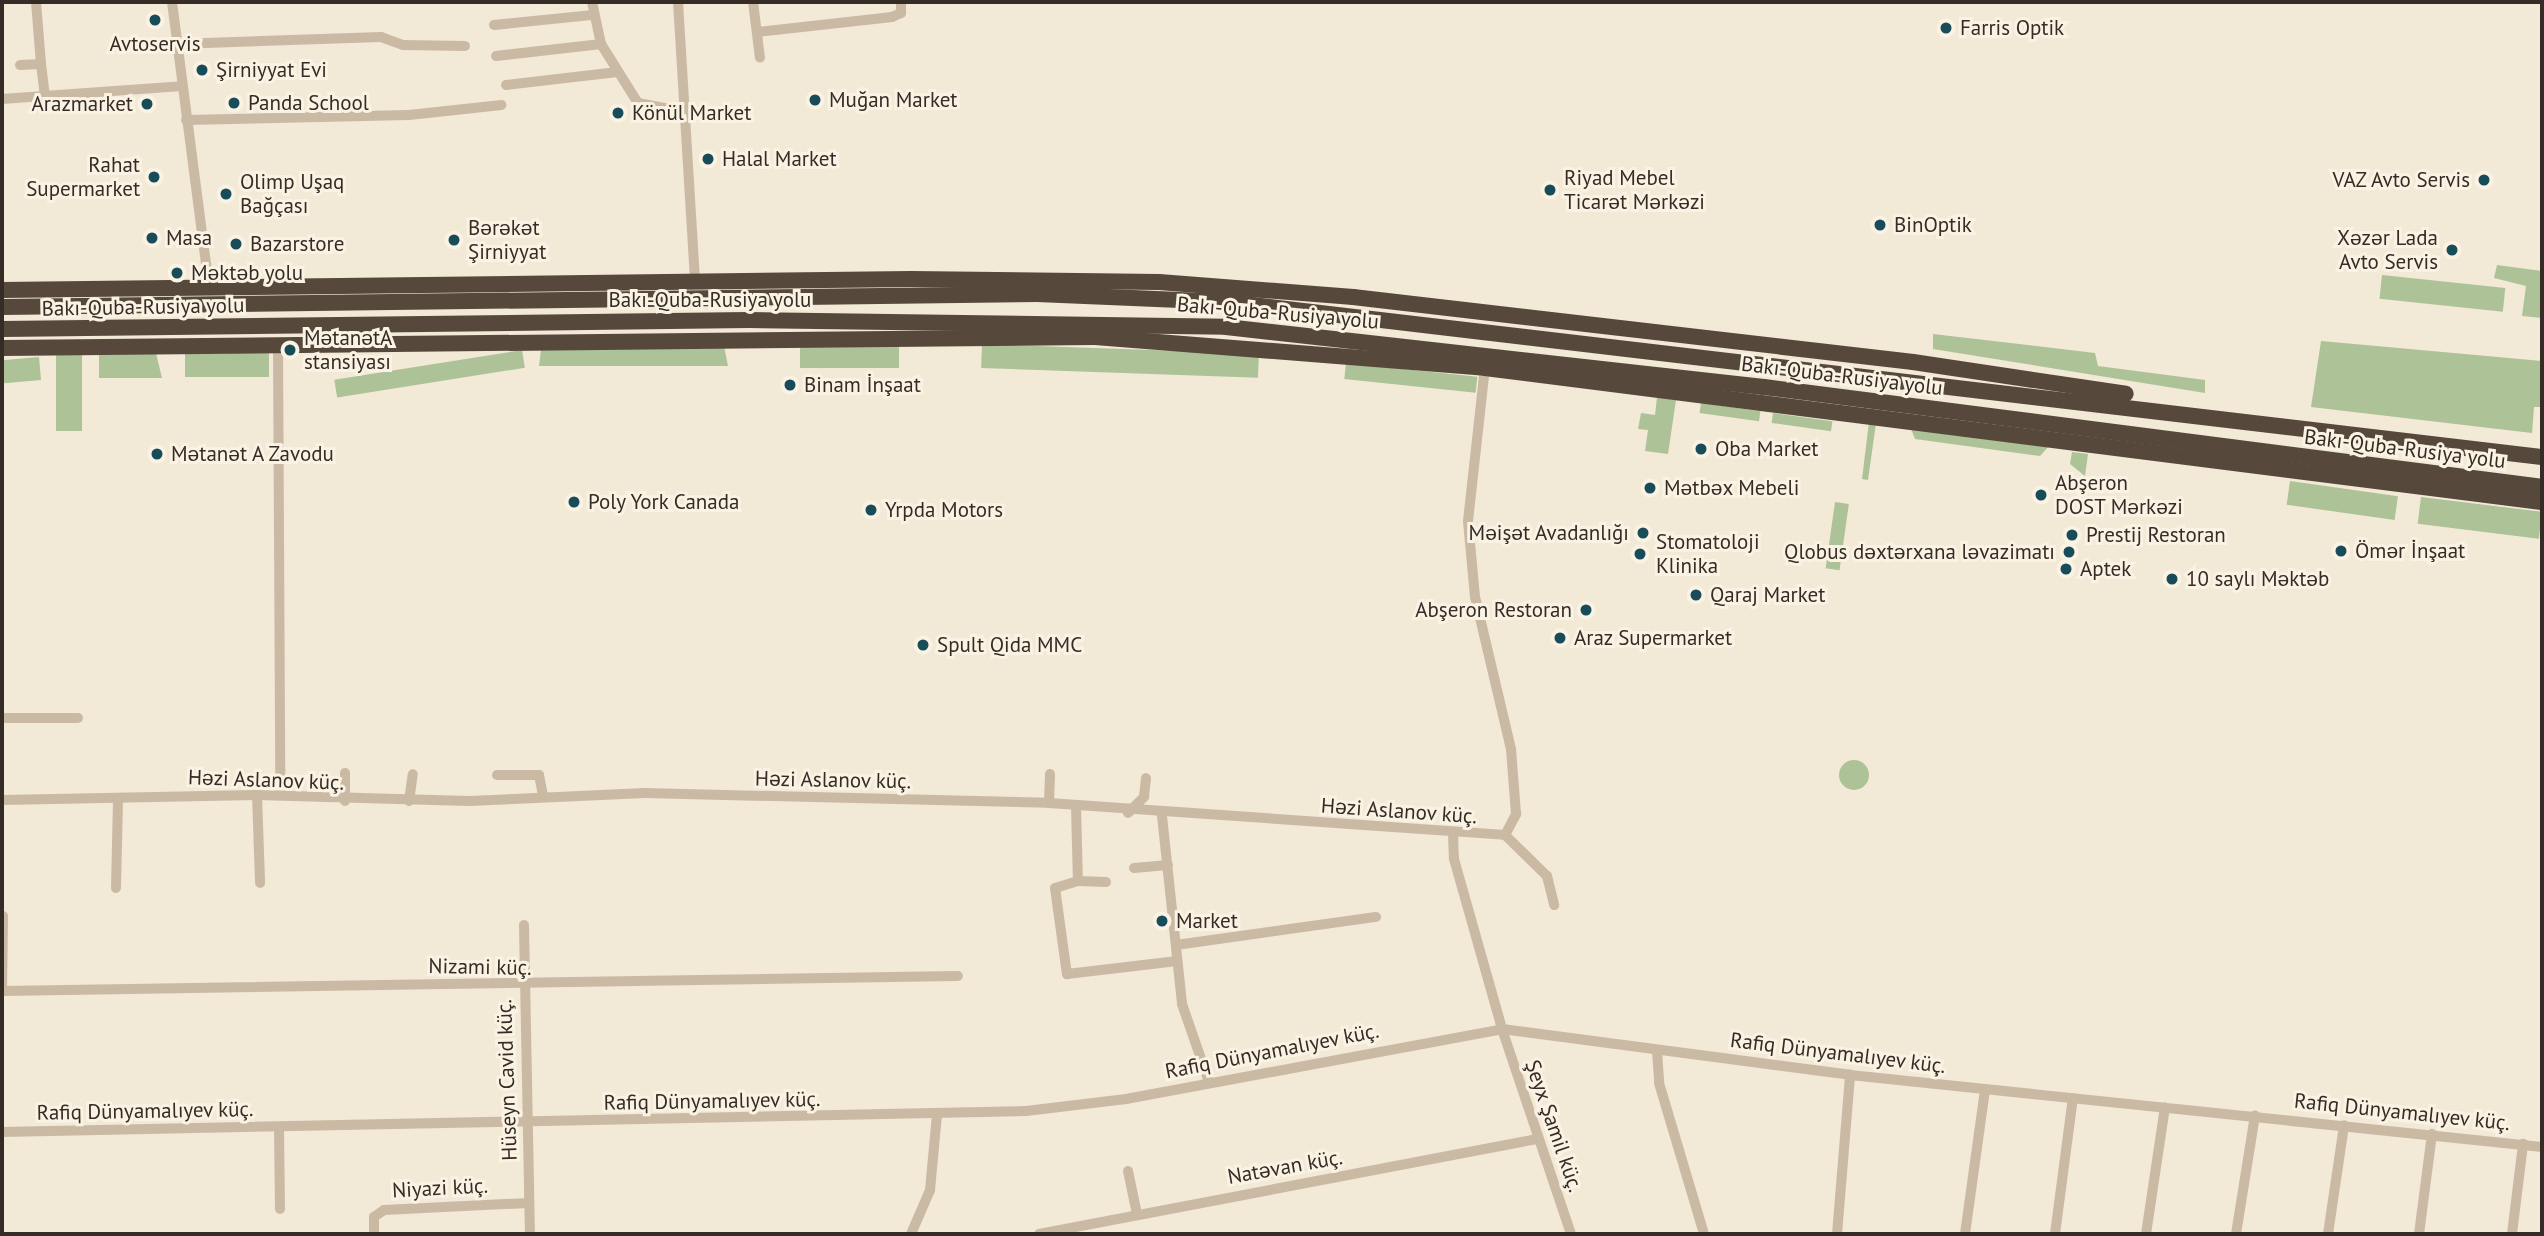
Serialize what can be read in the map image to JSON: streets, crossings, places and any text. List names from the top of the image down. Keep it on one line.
{"streets":{"highway":["Bakı-Quba-Rusiya yolu"],"street":["Həzi Aslanov küç.","Nizami küç.","Rafiq Dünyamalıyev küç.","Hüseyn Cavid küç.","Şeyx Şamil küç.","Natəvan küç.","Niyazi küç."]},"crossings":[["Həzi Aslanov küç.","Şeyx Şamil küç."],["Nizami küç.","Hüseyn Cavid küç."],["Rafiq Dünyamalıyev küç.","Hüseyn Cavid küç."],["Rafiq Dünyamalıyev küç.","Şeyx Şamil küç."],["Hüseyn Cavid küç.","Niyazi küç."],["Şeyx Şamil küç.","Natəvan küç."]],"places":["Avtoservis","Farris Optik","Şirniyyat Evi","Muğan Market","Panda School","Arazmarket","Könül Market","Halal Market","Rahat Supermarket","VAZ Avto Servis","Riyad Mebel Ticarət Mərkəzi","Olimp Uşaq Bağçası","BinOptik","Masa","Bərəkət Şirniyyat","Bazarstore","Xəzər Lada Avto Servis","Məktəb yolu","MətanətA stansiyası","Binam İnşaat","Oba Market","Mətanət A Zavodu","Mətbəx Mebeli","Abşeron DOST Mərkəzi","Poly York Canada","Yrpda Motors","Məişət Avadanlığı","Prestij Restoran","Ömər İnşaat","Qlobus dəxtərxana ləvazimatı","Stomatoloji Klinika","Aptek","10 saylı Məktəb","Qaraj Market","Abşeron Restoran","Araz Supermarket","Spult Qida MMC","Market"]}
